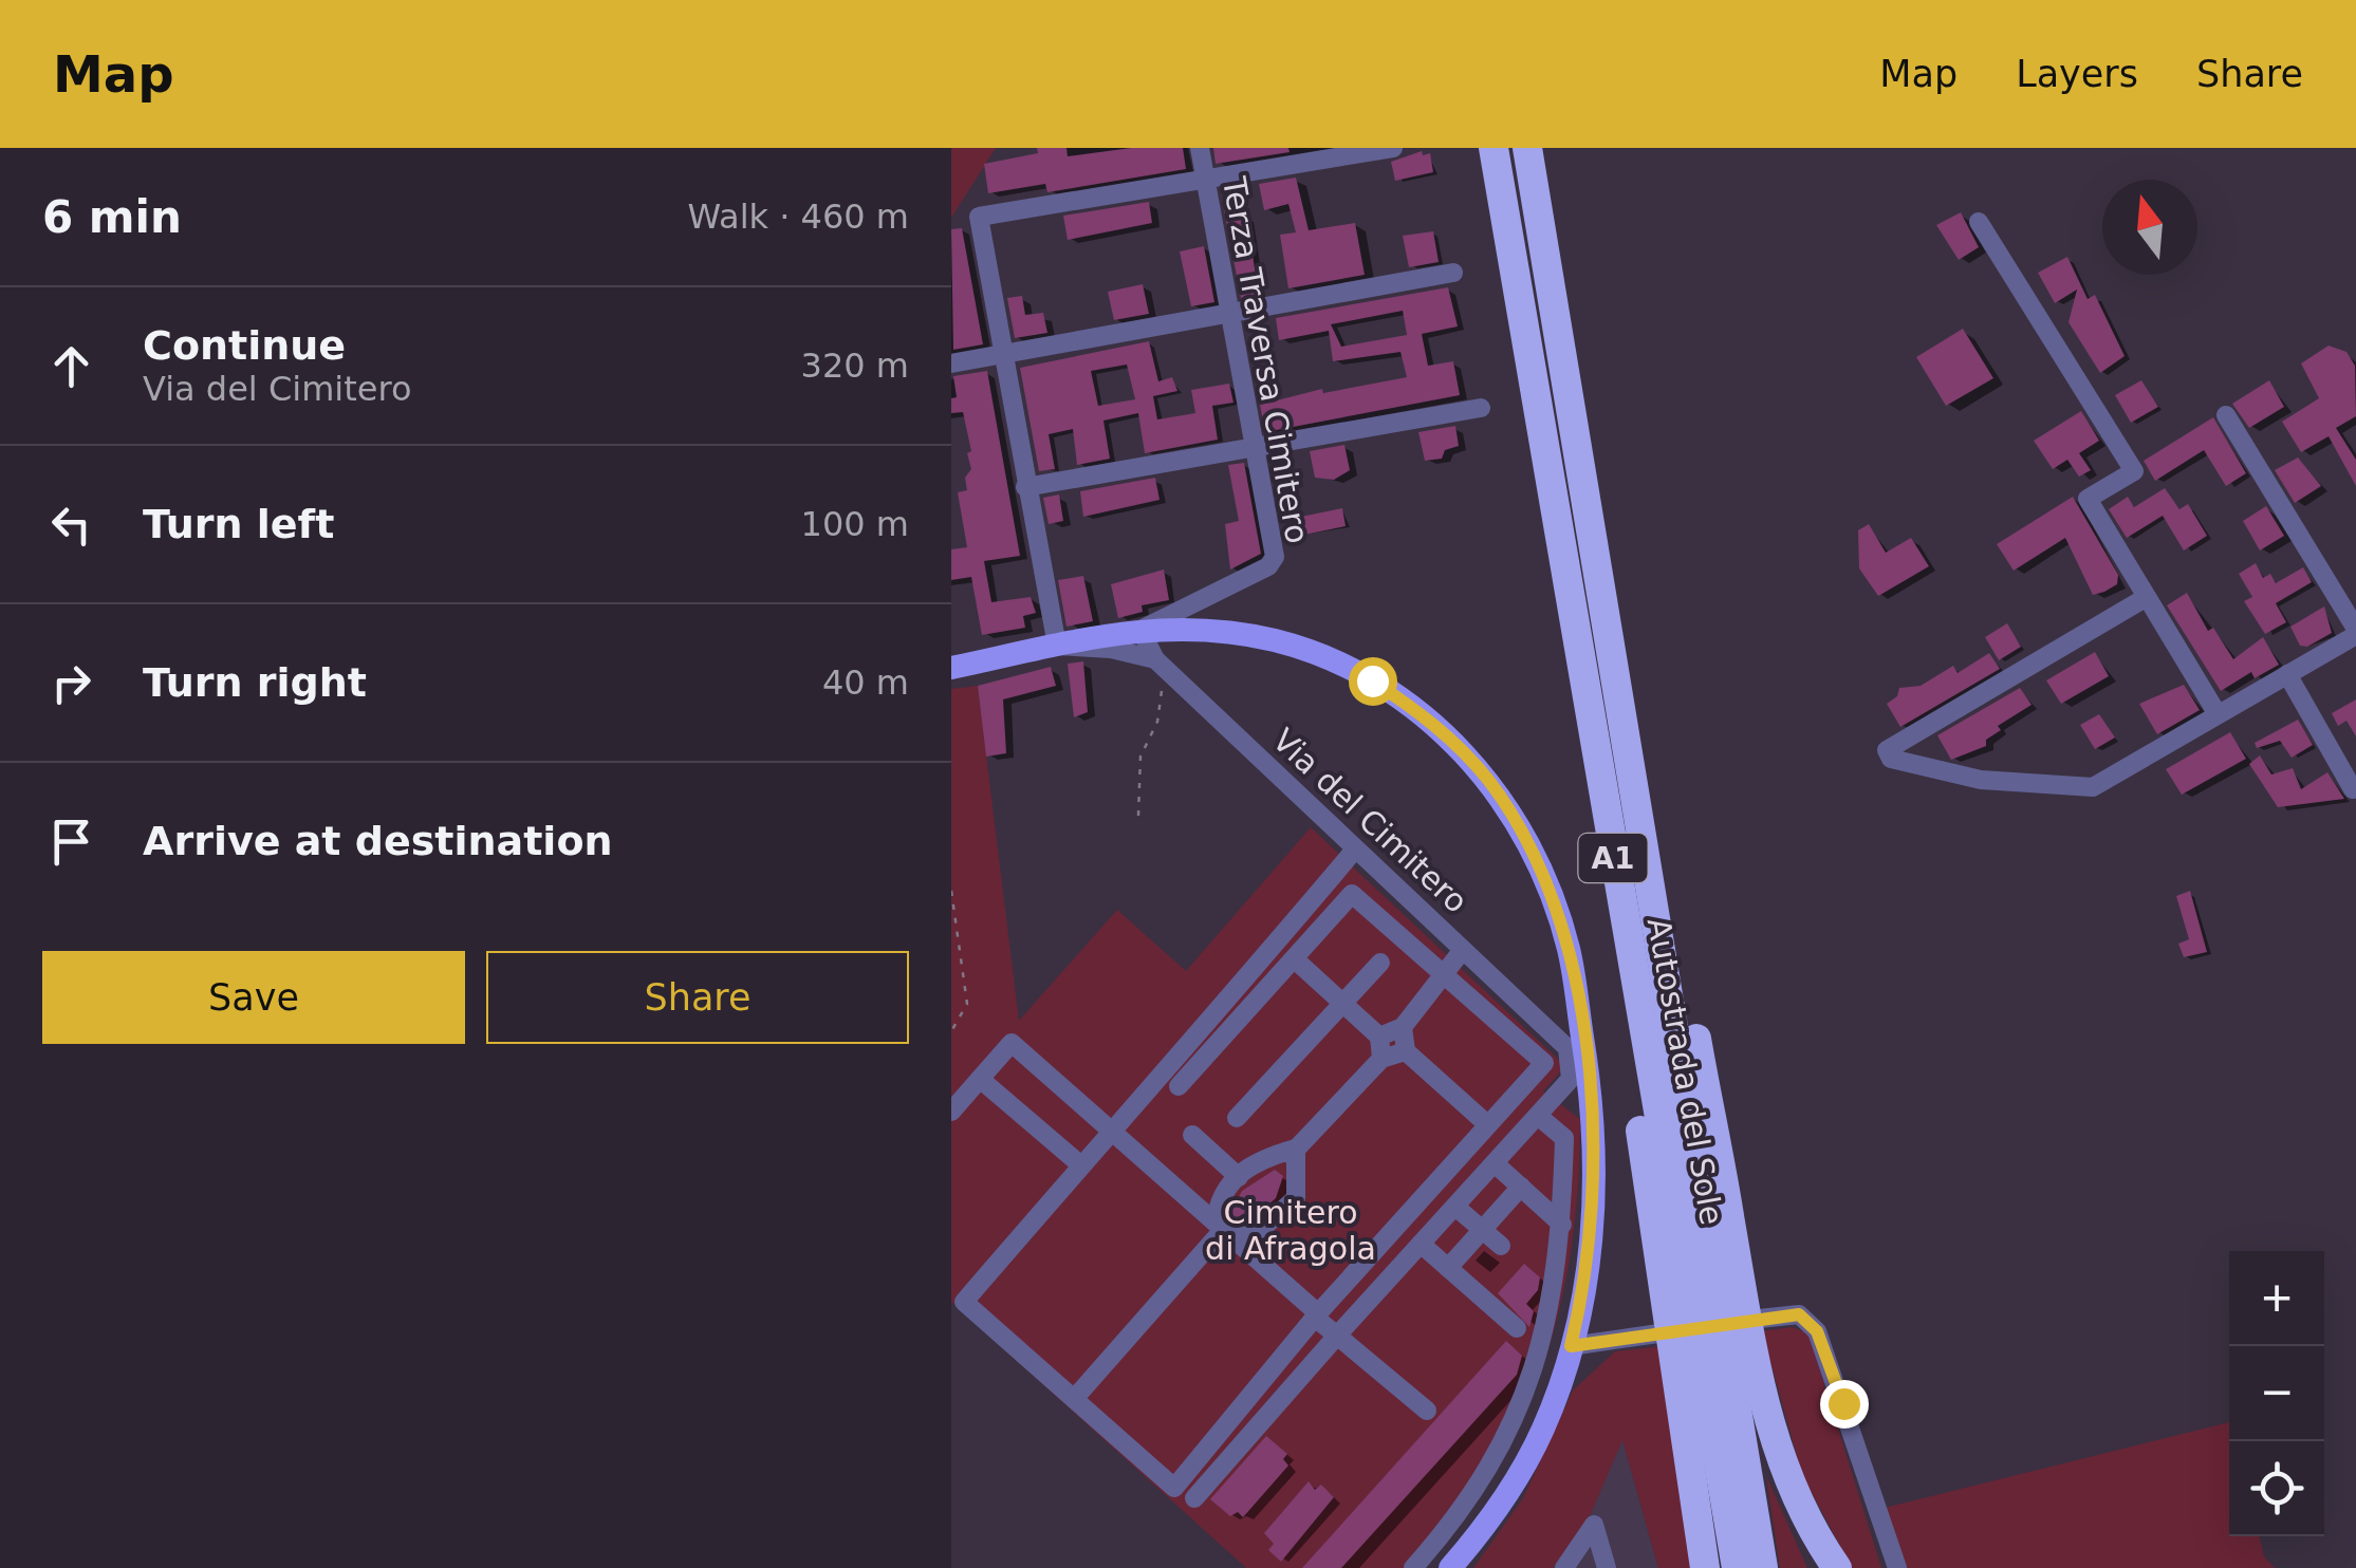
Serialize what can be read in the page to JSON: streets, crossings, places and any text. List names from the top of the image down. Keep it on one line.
{"streets":{"highway":["A1","Autostrada del Sole"],"street":["Terza Traversa Cimitero","Via del Cimitero"]},"crossings":[["Terza Traversa Cimitero","Via del Cimitero"]],"parks":["Cimitero di Afragola"],"north":"top","page":{"header":"Map","nav":["Map","Layers","Share"],"heading":["6 min","Walk · 460 m"],"list":[["Continue","Via del Cimitero","320 m"],["Turn left","100 m"],["Turn right","40 m"],"Arrive at destination"],"buttons":["Save","Share"],"map_buttons":["+","−"]}}
